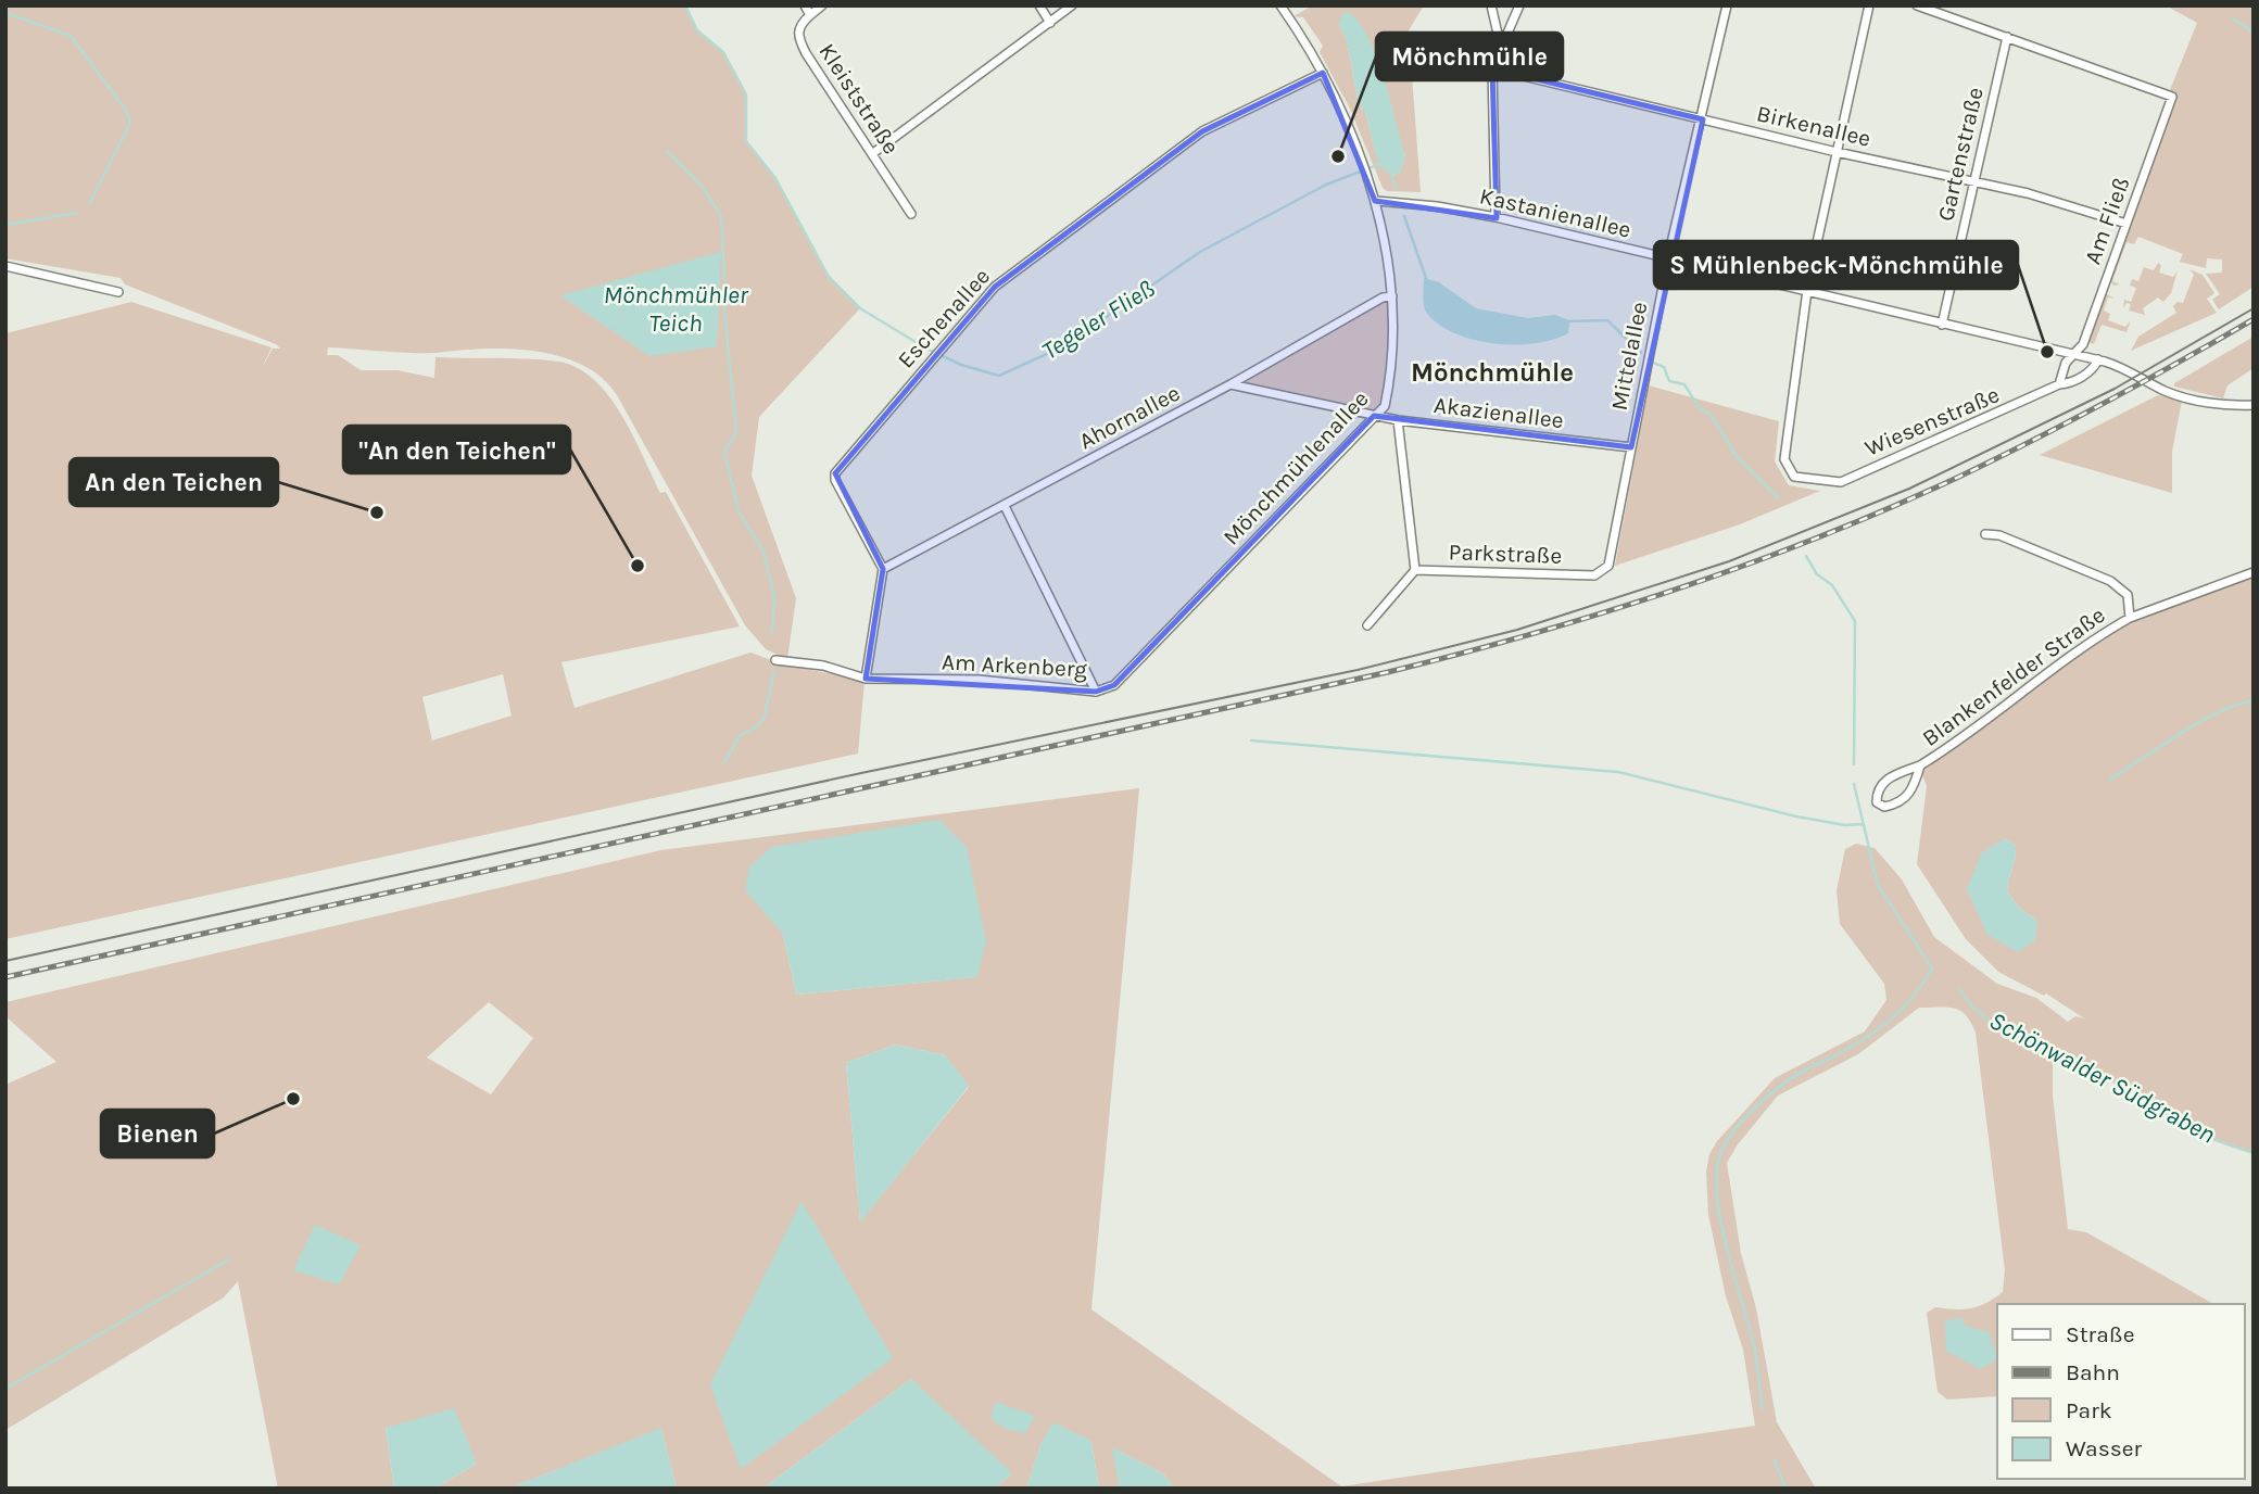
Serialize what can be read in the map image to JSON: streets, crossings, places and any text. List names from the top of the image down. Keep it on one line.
{"streets":{"street":["Kleiststraße","Birkenallee","Gartenstraße","Kastanienallee","Am Fließ","Eschenallee","Mittelallee","Akazienallee","Ahornallee","Wiesenstraße","Mönchmühlenallee","Parkstraße","Am Arkenberg","Blankenfelder Straße"]},"crossings":[["Birkenallee","Gartenstraße"],["Birkenallee","Am Fließ"],["Birkenallee","Mittelallee"],["Gartenstraße","Kastanienallee"],["Gartenstraße","Am Fließ"],["Kastanienallee","Am Fließ"],["Kastanienallee","Mittelallee"],["Kastanienallee","Wiesenstraße"],["Kastanienallee","Mönchmühlenallee"],["Eschenallee","Ahornallee"],["Eschenallee","Mönchmühlenallee"],["Mittelallee","Akazienallee"],["Mittelallee","Parkstraße"],["Akazienallee","Ahornallee"],["Akazienallee","Mönchmühlenallee"],["Ahornallee","Mönchmühlenallee"],["Ahornallee","Am Arkenberg"],["Mönchmühlenallee","Am Arkenberg"]],"districts":["Mönchmühle"],"water":["Mönchmühler Teich","Tegeler Fließ","Schönwalder Südgraben"],"places":["Mönchmühle","S Mühlenbeck-Mönchmühle","An den Teichen","\"An den Teichen\"","Bienen"],"legend":["Straße","Bahn","Park","Wasser"]}
